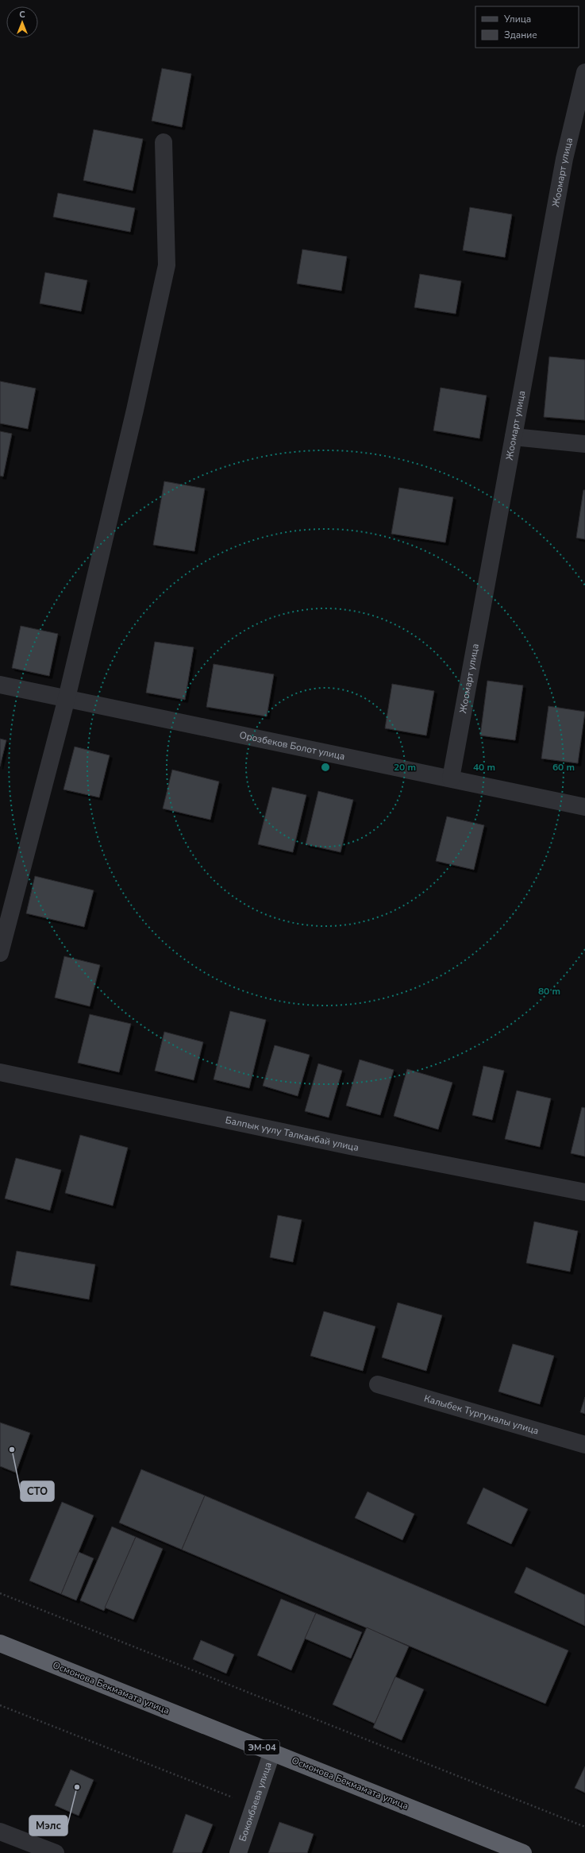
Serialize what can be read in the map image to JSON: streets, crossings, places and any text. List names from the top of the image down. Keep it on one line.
{"streets":{"highway":["Осмонова Бекмамата улица","ЭМ-04"],"street":["Жоомарт улица","Орозбеков Болот улица","Балпык уулу Талканбай улица","Калыбек Тургуналы улица","Боконбаева улица"]},"crossings":[["Жоомарт улица","Орозбеков Болот улица"],["Осмонова Бекмамата улица","Боконбаева улица"]],"places":["СТО","Мэлс"],"legend":["Улица","Здание"],"north":"top","rings":["20 m","40 m","60 m","80 m"]}
